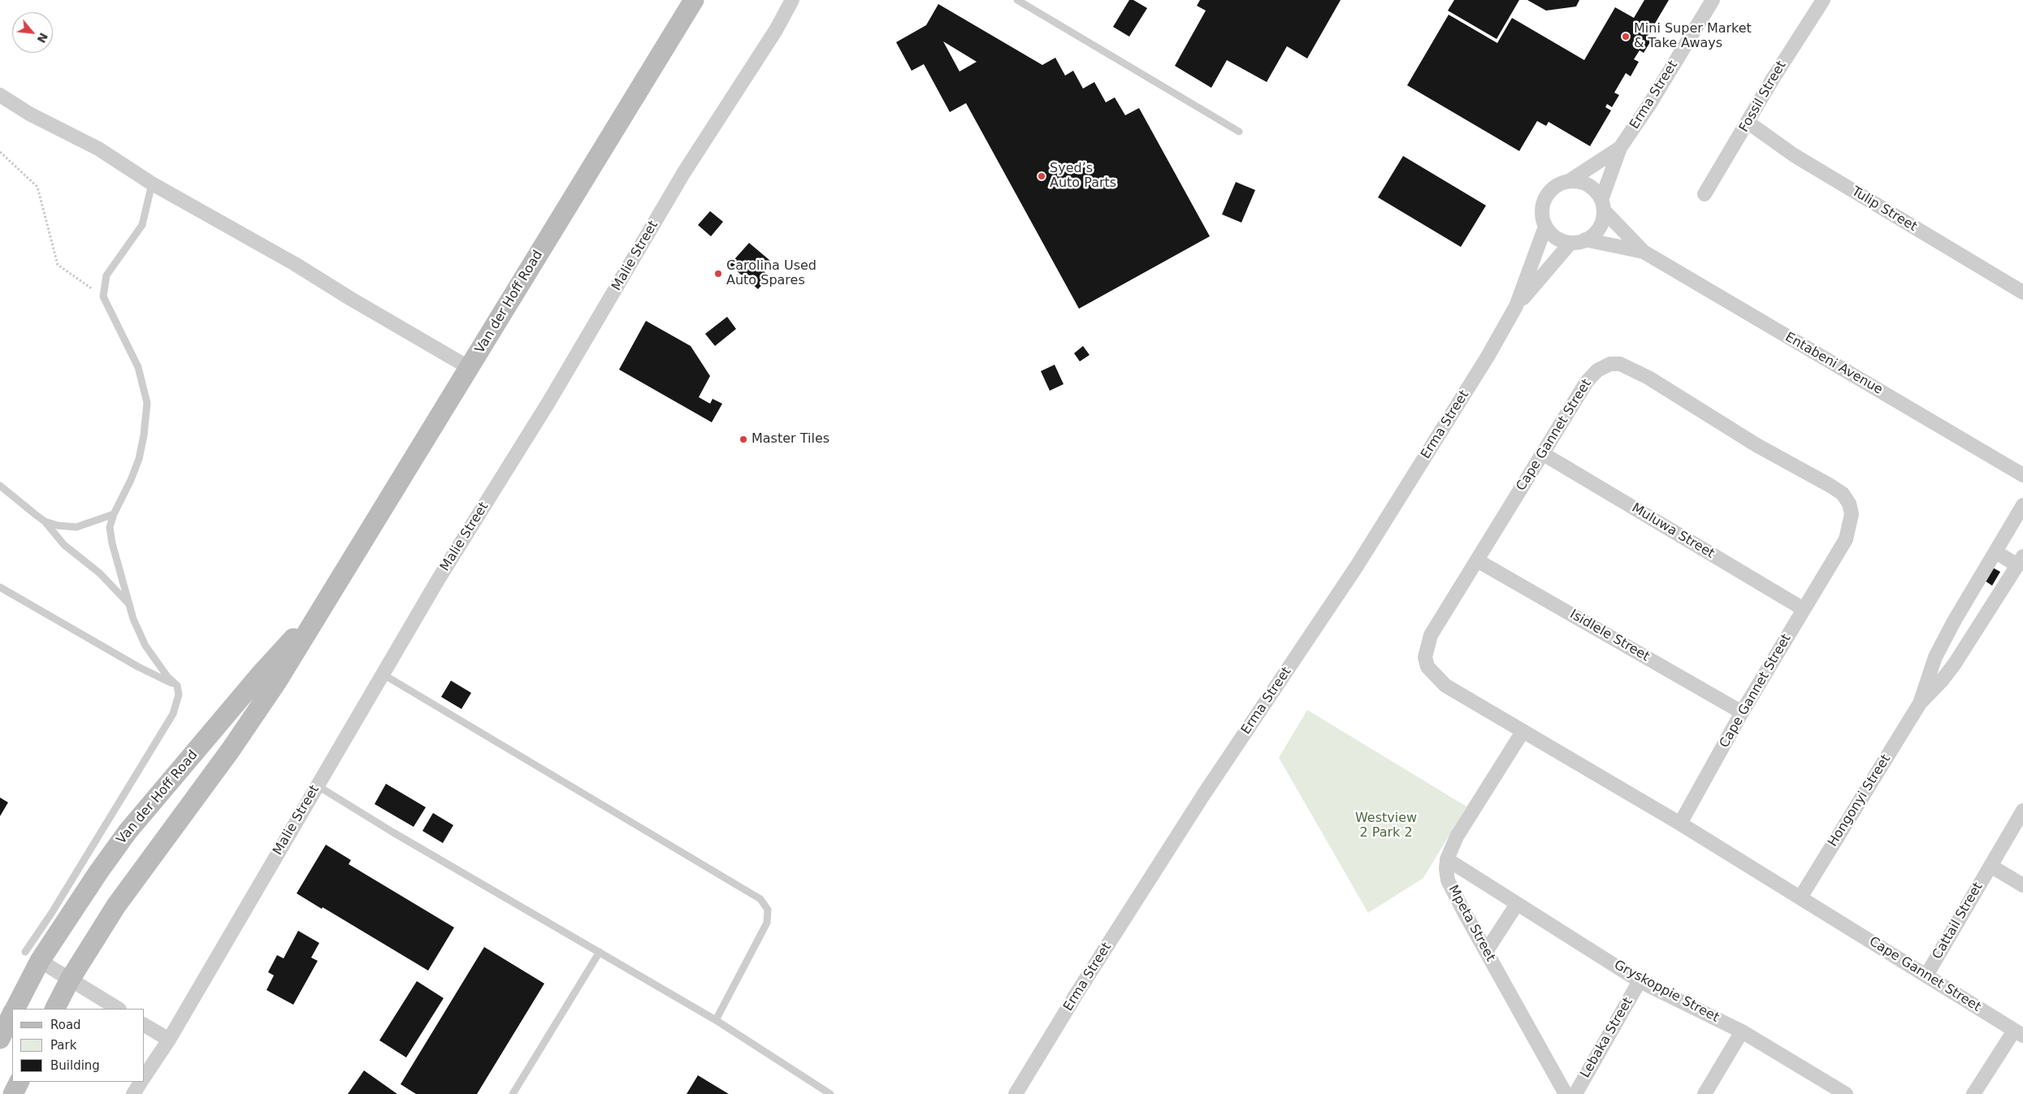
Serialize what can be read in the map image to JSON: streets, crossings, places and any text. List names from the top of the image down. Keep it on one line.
{"streets":{"main road":["Van der Hoff Road"],"street":["Erma Street","Fossil Street","Tulip Street","Malie Street","Entabeni Avenue","Cape Gannet Street","Muluwa Street","Isidlele Street","Hongonyi Street","Cattail Street","Mpeta Street","Gryskoppie Street","Lebaka Street"]},"crossings":[["Erma Street","Entabeni Avenue"],["Fossil Street","Tulip Street"],["Cape Gannet Street","Muluwa Street"],["Cape Gannet Street","Isidlele Street"],["Cape Gannet Street","Hongonyi Street"],["Cape Gannet Street","Cattail Street"],["Cape Gannet Street","Mpeta Street"],["Mpeta Street","Gryskoppie Street"],["Gryskoppie Street","Lebaka Street"]],"parks":["Westview 2 Park 2"],"places":["Mini Super Market & Take Aways","Syed’s Auto Parts","Carolina Used Auto Spares","Master Tiles"],"legend":["Road","Park","Building"],"north":"bottom right"}
